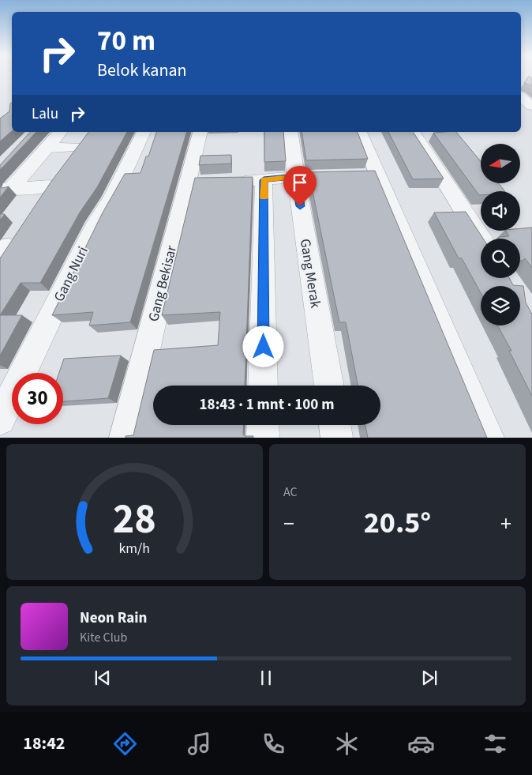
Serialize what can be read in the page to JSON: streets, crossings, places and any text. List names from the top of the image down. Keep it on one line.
{"streets":{"street":["Gang Merak","Gang Nuri","Gang Bekisar"]},"north":"left","page":{"turn":["70 m","Belok kanan"],"then":"Lalu","limit":"30","trip":"18:43 · 1 mnt · 100 m","tile":"AC","heat":["−","20.5°","+"],"song":["Neon Rain","Kite Club"],"tabs":"18:42","gauge":["28","km/h"]}}
